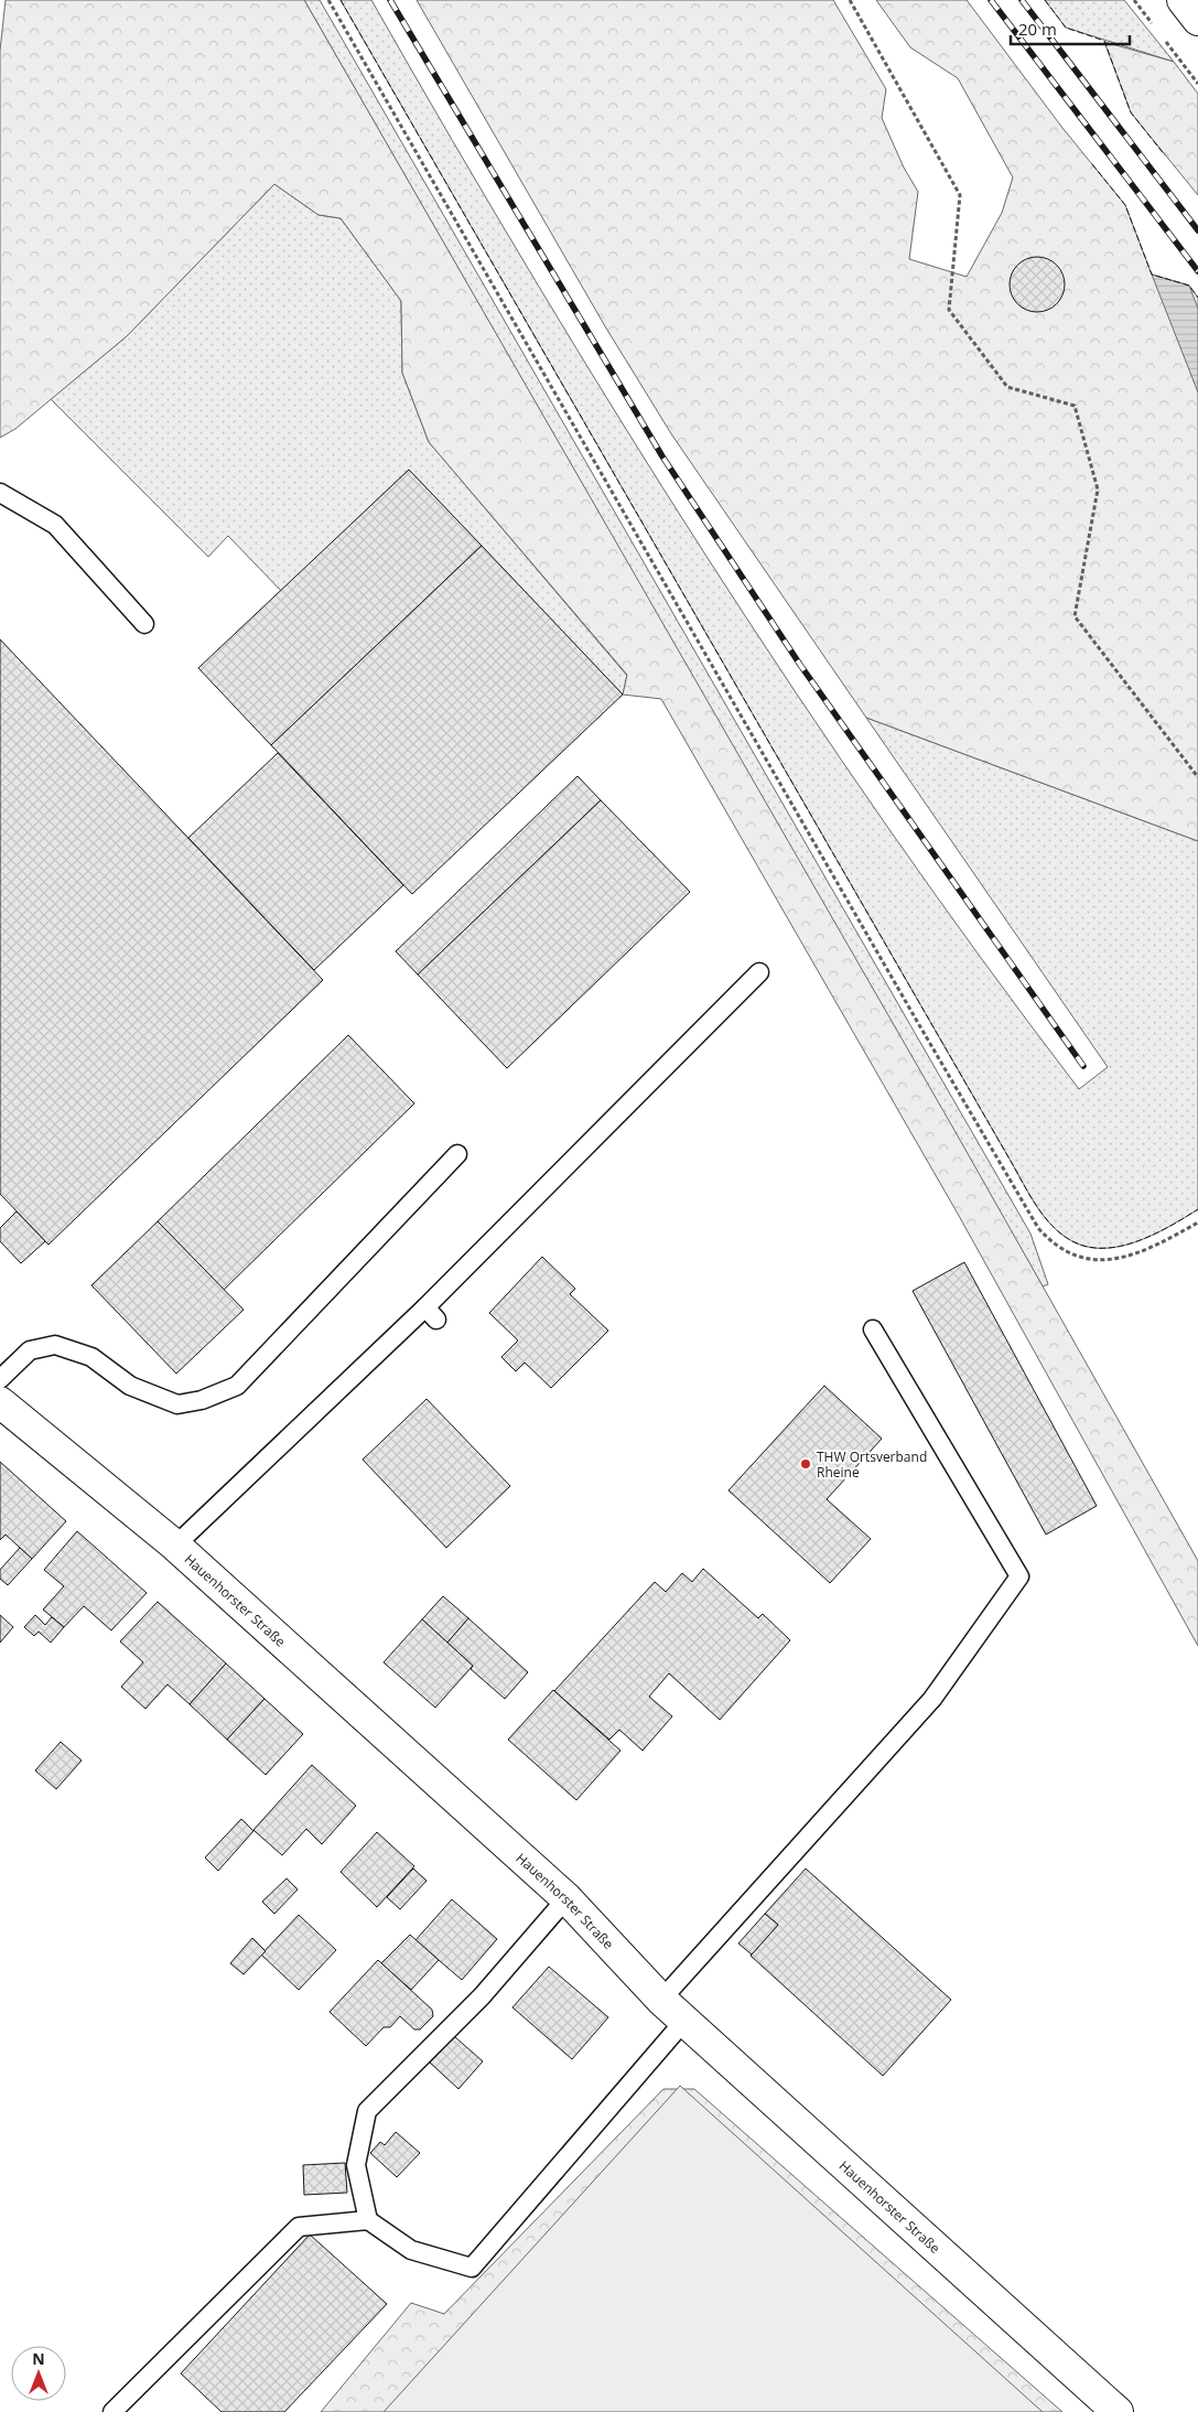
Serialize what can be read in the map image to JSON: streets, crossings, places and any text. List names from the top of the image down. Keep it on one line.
{"streets":{"street":["Hauenhorster Straße"]},"places":["THW Ortsverband Rheine"],"scale_bar":"20 m","north":"top"}
